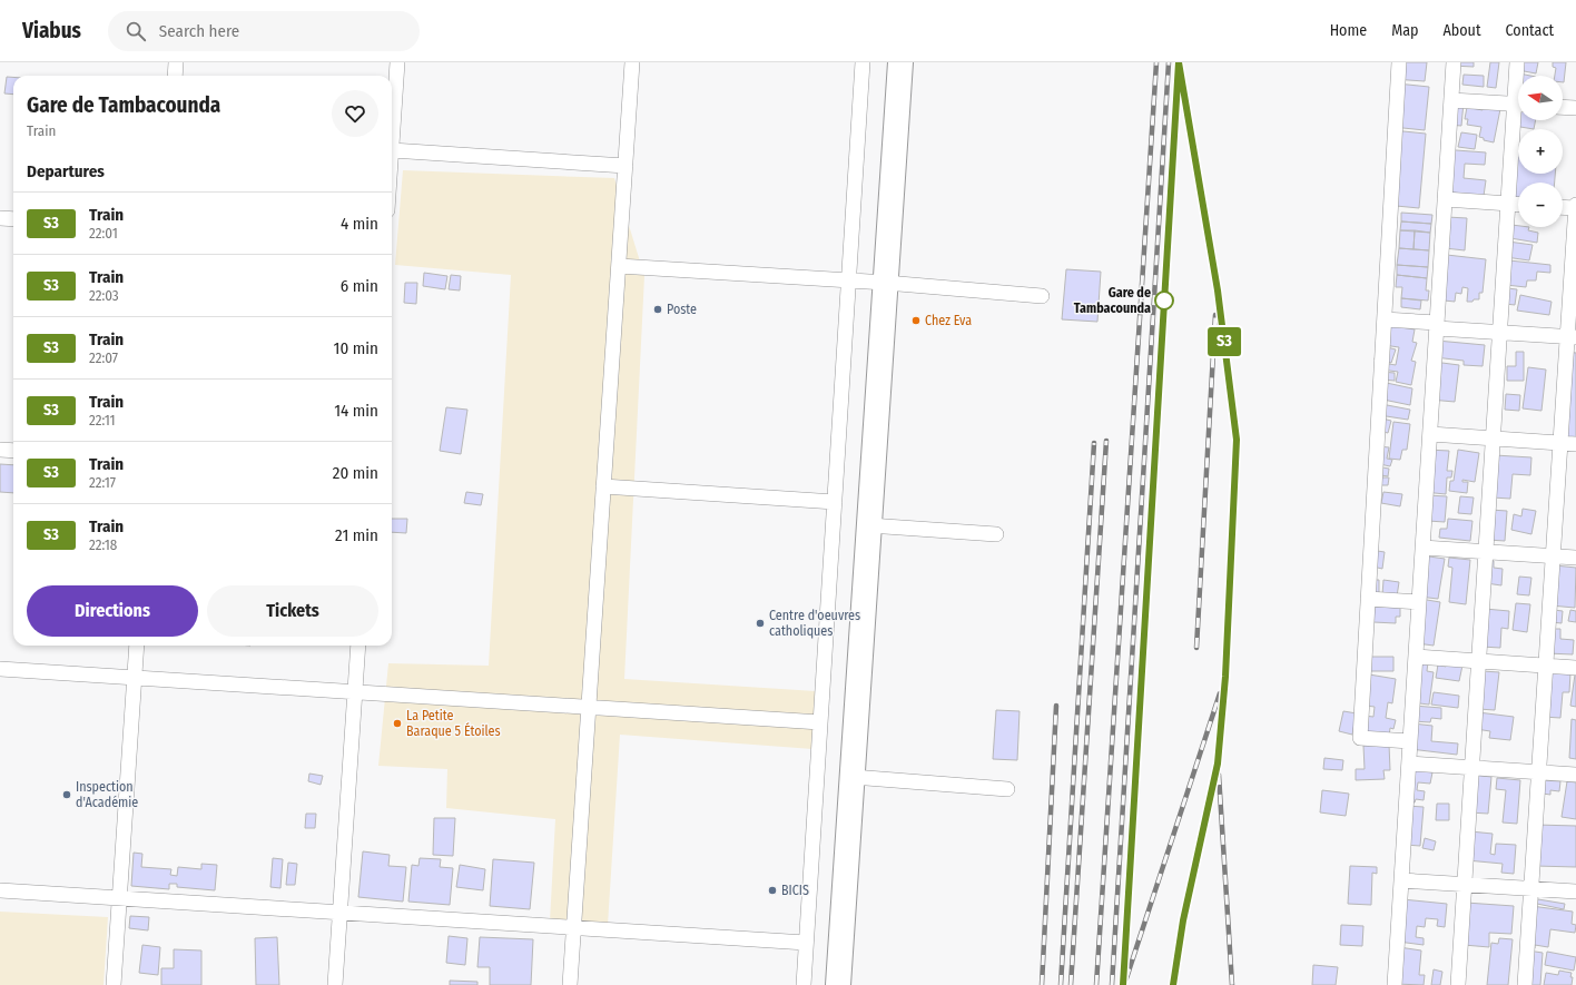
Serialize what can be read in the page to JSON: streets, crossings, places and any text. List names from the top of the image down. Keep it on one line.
{"places":["Gare de Tambacounda","Poste","Chez Eva","Centre d'oeuvres catholiques","La Petite Baraque 5 Étoiles","Inspection d'Académie","BICIS"],"north":"left","page":{"header":"Viabus","search":"Search here","nav":["Home","Map","About","Contact"],"on_map":"S3","map_buttons":["+","−"],"heading":[["Gare de Tambacounda","Train"],"Departures"],"list":[{"mark":"S3","name":"Train","note":"22:01","value":"4 min"},{"mark":"S3","name":"Train","note":"22:03","value":"6 min"},{"mark":"S3","name":"Train","note":"22:07","value":"10 min"},{"mark":"S3","name":"Train","note":"22:11","value":"14 min"},{"mark":"S3","name":"Train","note":"22:17","value":"20 min"},{"mark":"S3","name":"Train","note":"22:18","value":"21 min"}],"buttons":["Directions","Tickets"]}}
